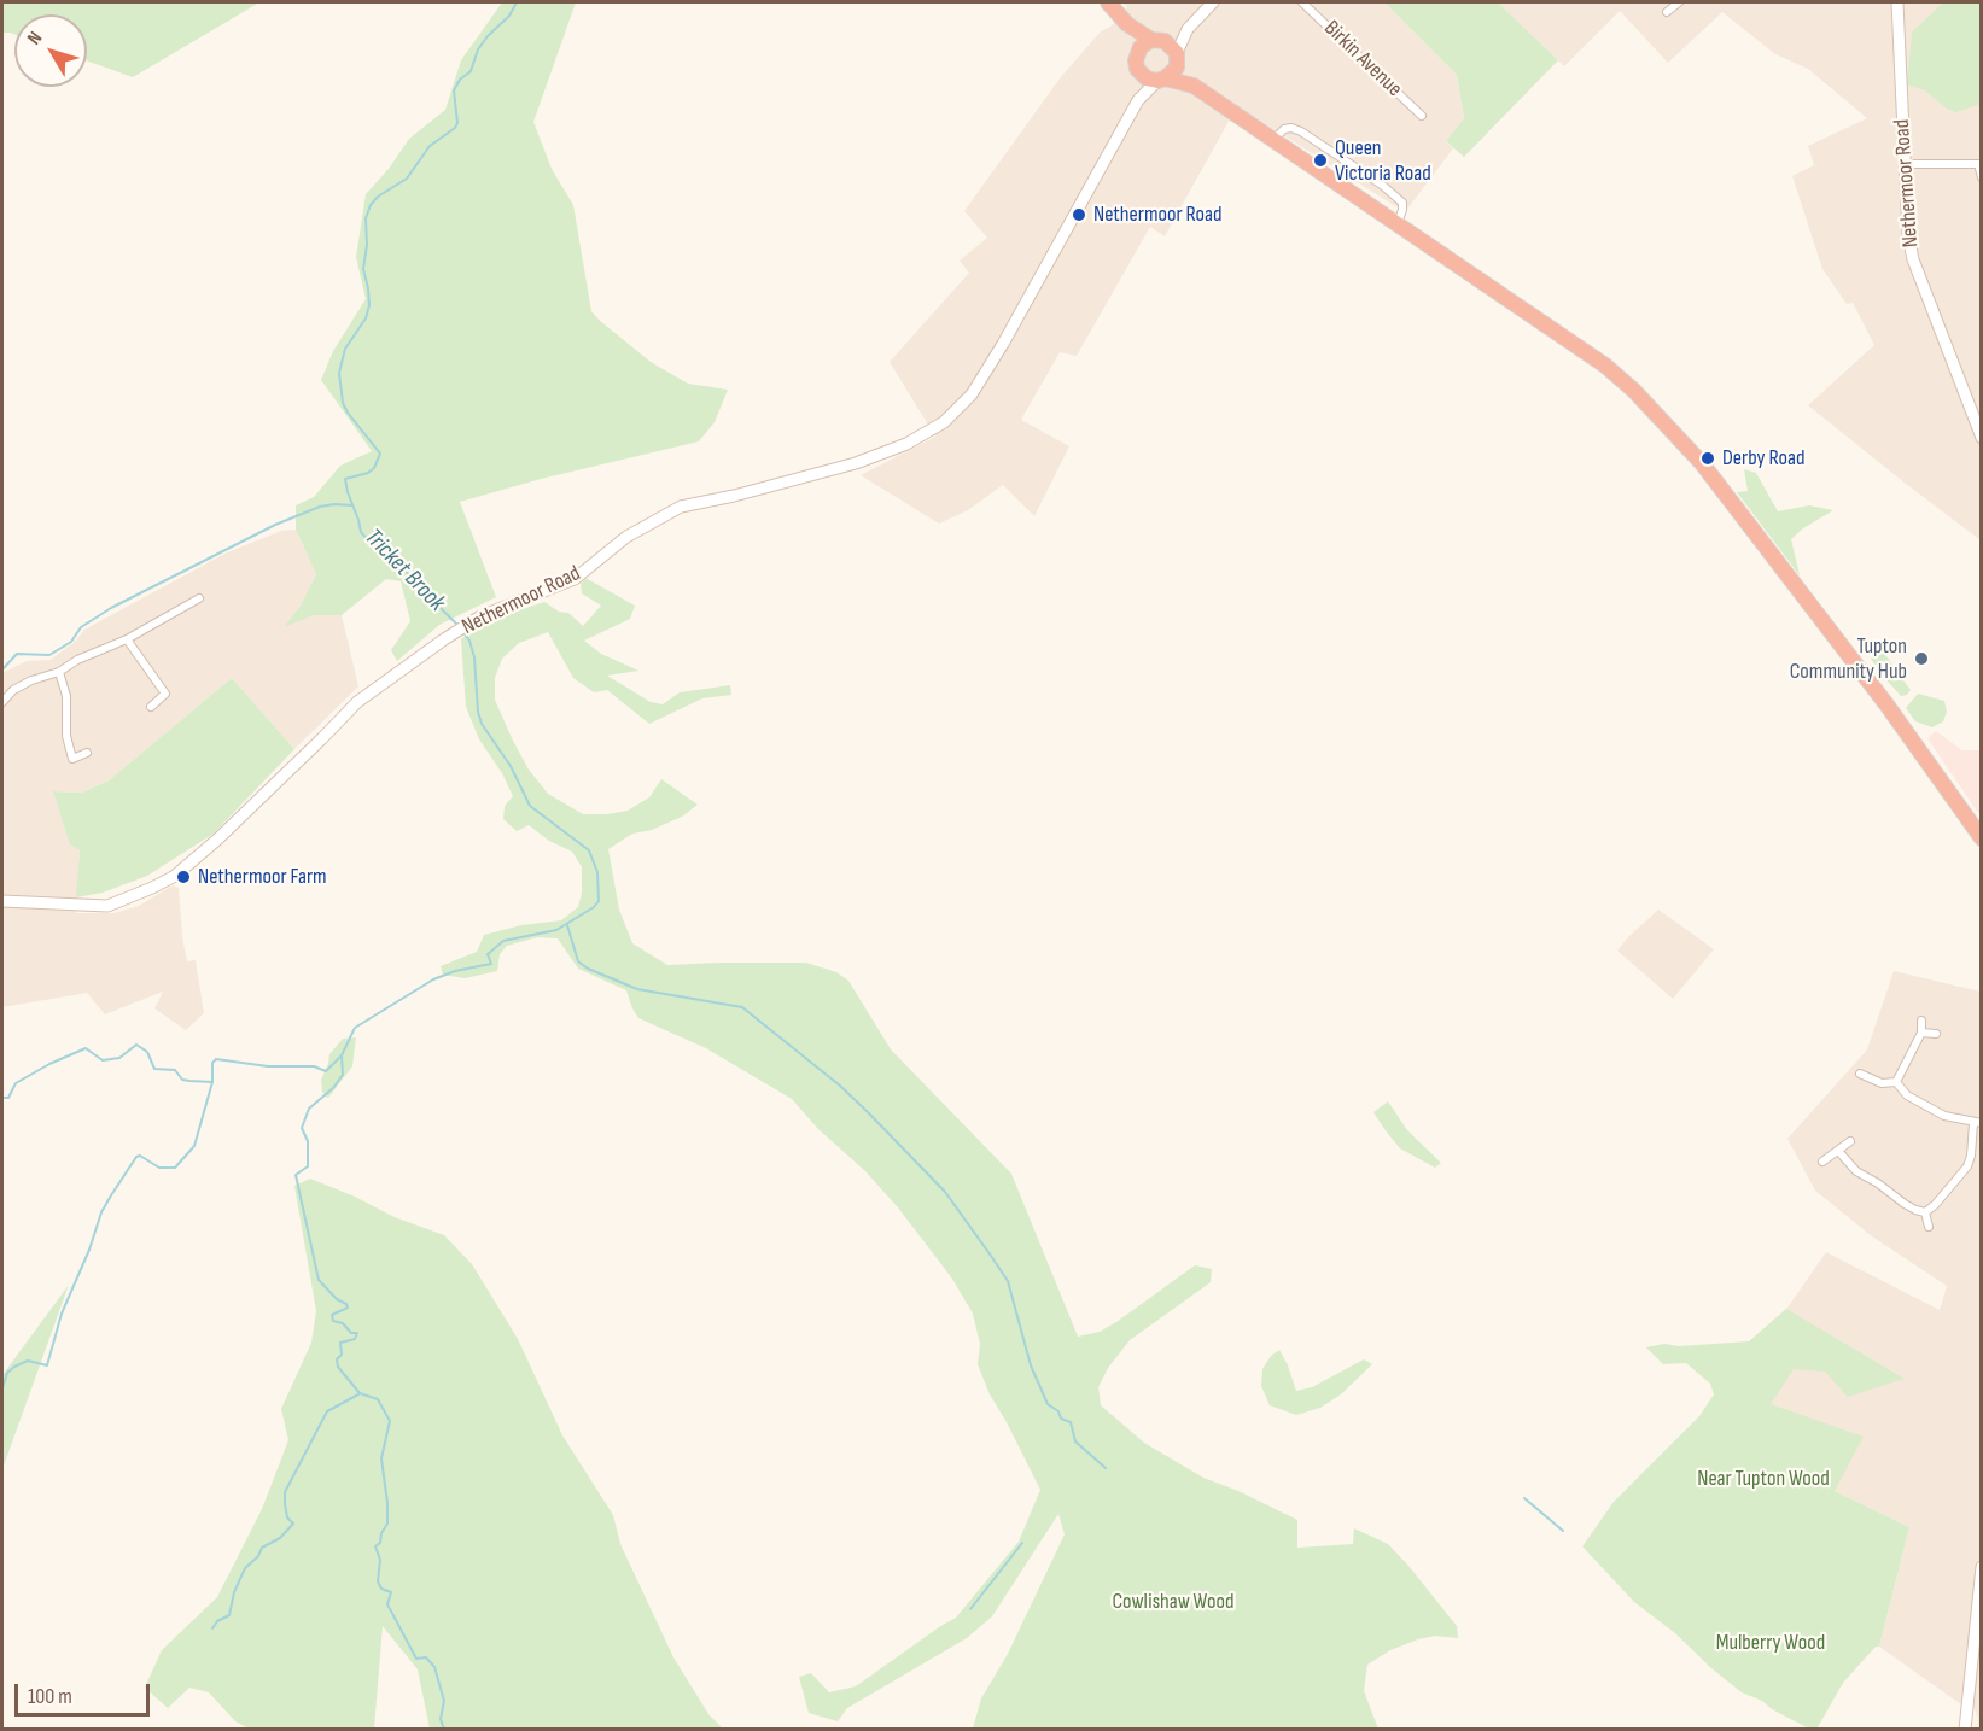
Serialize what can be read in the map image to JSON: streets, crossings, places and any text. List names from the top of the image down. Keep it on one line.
{"streets":{"street":["Birkin Avenue","Nethermoor Road"]},"water":["Tricket Brook"],"parks":["Near Tupton Wood","Cowlishaw Wood","Mulberry Wood"],"places":["Queen Victoria Road","Nethermoor Road","Derby Road","Tupton Community Hub","Nethermoor Farm"],"scale_bar":"100 m","north":"top left"}
